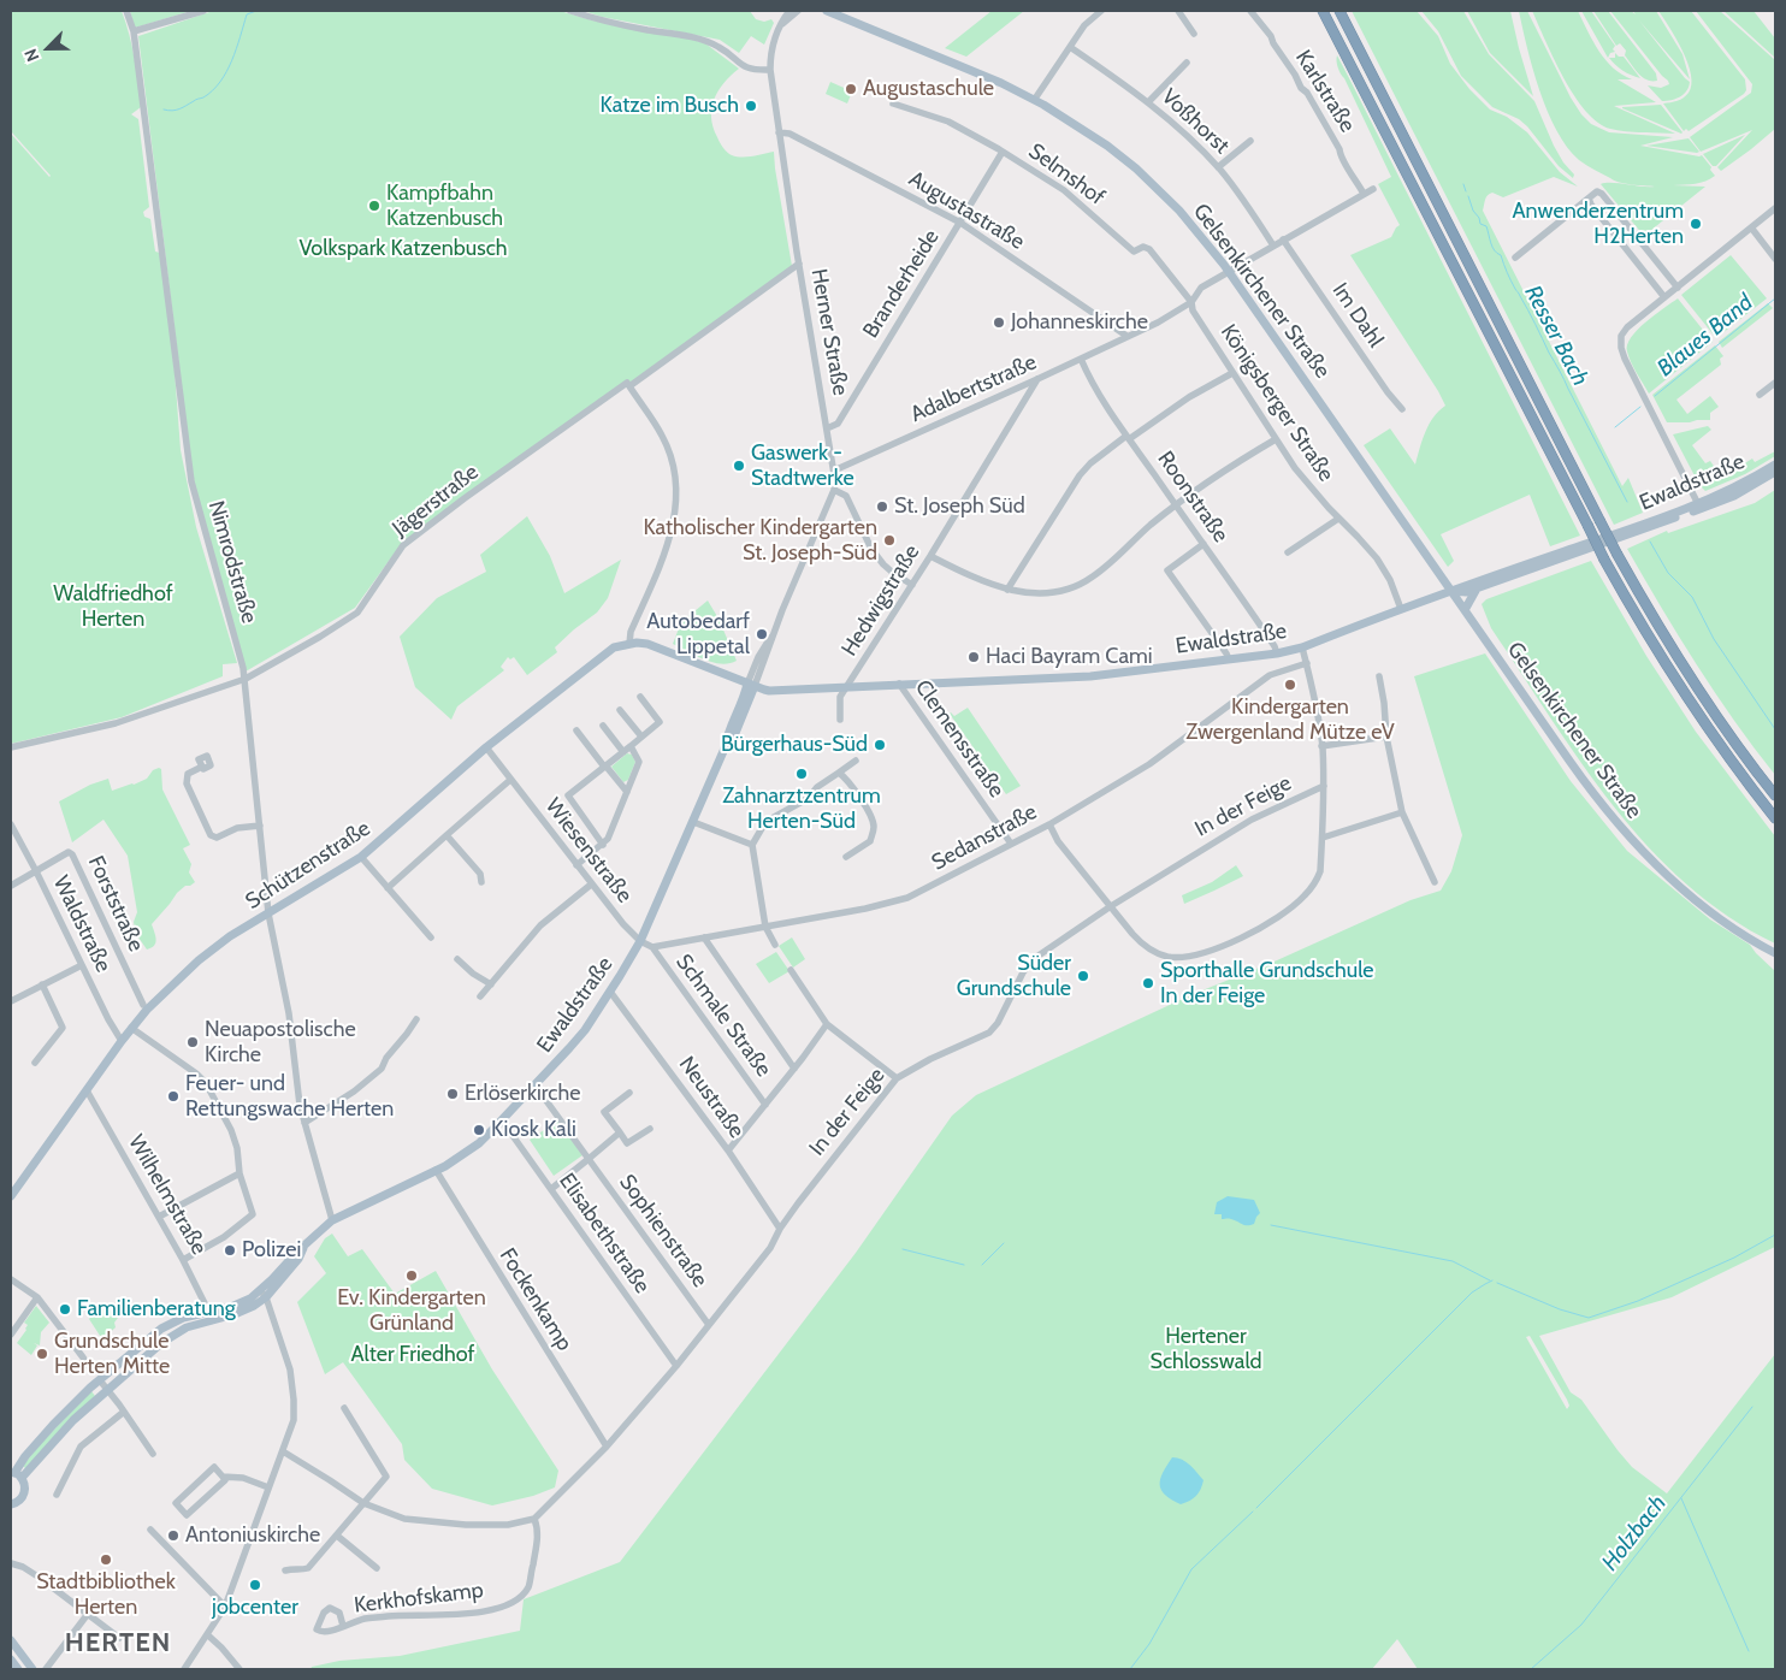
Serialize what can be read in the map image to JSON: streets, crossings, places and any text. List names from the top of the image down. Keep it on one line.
{"streets":{"main road":["Gelsenkirchener Straße","Ewaldstraße","Schützenstraße"],"street":["Karlstraße","Voßhorst","Selmshof","Augustastraße","Branderheide","Im Dahl","Herner Straße","Adalbertstraße","Königsberger Straße","Roonstraße","Jägerstraße","Nimrodstraße","Hedwigstraße","Clemensstraße","In der Feige","Sedanstraße","Wiesenstraße","Forststraße","Waldstraße","Schmale Straße","Neustraße","Wilhelmstraße","Sophienstraße","Elisabethstraße","Fockenkamp","Kerkhofskamp"]},"crossings":[["Karlstraße","Adalbertstraße"],["Voßhorst","Adalbertstraße"],["Selmshof","Branderheide"],["Selmshof","Adalbertstraße"],["Selmshof","Königsberger Straße"],["Augustastraße","Branderheide"],["Augustastraße","Herner Straße"],["Augustastraße","Adalbertstraße"],["Branderheide","Herner Straße"],["Gelsenkirchener Straße","Adalbertstraße"],["Gelsenkirchener Straße","Ewaldstraße"],["Im Dahl","Adalbertstraße"],["Herner Straße","Adalbertstraße"],["Herner Straße","Ewaldstraße"],["Herner Straße","Jägerstraße"],["Adalbertstraße","Königsberger Straße"],["Adalbertstraße","Roonstraße"],["Adalbertstraße","Hedwigstraße"],["Königsberger Straße","Ewaldstraße"],["Ewaldstraße","Roonstraße"],["Ewaldstraße","Nimrodstraße"],["Ewaldstraße","Hedwigstraße"],["Ewaldstraße","Clemensstraße"],["Ewaldstraße","Wiesenstraße"],["Ewaldstraße","Neustraße"],["Ewaldstraße","Elisabethstraße"],["Ewaldstraße","Fockenkamp"],["Jägerstraße","Nimrodstraße"],["Nimrodstraße","Schützenstraße"],["Clemensstraße","Sedanstraße"],["In der Feige","Neustraße"],["In der Feige","Sophienstraße"],["In der Feige","Elisabethstraße"],["In der Feige","Fockenkamp"],["In der Feige","Kerkhofskamp"],["Sedanstraße","Schmale Straße"],["Wiesenstraße","Schützenstraße"],["Schützenstraße","Waldstraße"],["Schützenstraße","Wilhelmstraße"],["Forststraße","Waldstraße"]],"districts":["HERTEN"],"water":["Resser Bach","Blaues Band","Holzbach"],"parks":["Volkspark Katzenbusch","Waldfriedhof Herten","Hertener Schlosswald","Alter Friedhof"],"places":["Augustaschule","Katze im Busch","Kampfbahn Katzenbusch","Anwenderzentrum H2Herten","Johanneskirche","Gaswerk - Stadtwerke","St. Joseph Süd","Katholischer Kindergarten St. Joseph-Süd","Autobedarf Lippetal","Haci Bayram Cami","Kindergarten Zwergenland Mütze eV","Bürgerhaus-Süd","Zahnarztzentrum Herten-Süd","Süder Grundschule","Sporthalle Grundschule In der Feige","Neuapostolische Kirche","Erlöserkirche","Feuer- und Rettungswache Herten","Kiosk Kali","Polizei","Ev. Kindergarten Grünland","Familienberatung","Grundschule Herten Mitte","Antoniuskirche","Stadtbibliothek Herten","jobcenter"],"north":"bottom left"}
